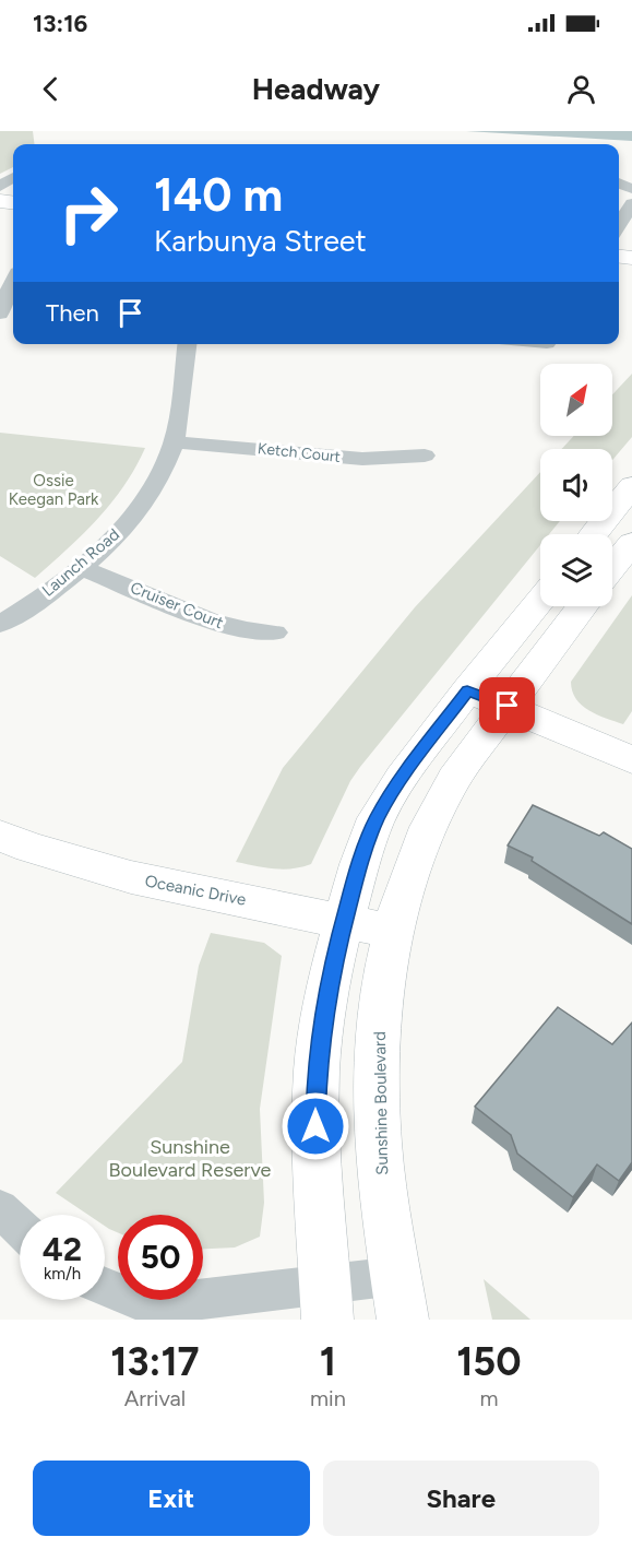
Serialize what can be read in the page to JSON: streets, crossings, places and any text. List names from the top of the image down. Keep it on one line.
{"streets":{"main road":["Oceanic Drive","Sunshine Boulevard"],"street":["Ketch Court","Launch Road","Cruiser Court"]},"crossings":[["Ketch Court","Launch Road"],["Launch Road","Cruiser Court"],["Oceanic Drive","Sunshine Boulevard"]],"parks":["Ossie Keegan Park","Sunshine Boulevard Reserve"],"north":"top right","page":{"status":"13:16","header":"Headway","turn":["140 m","Karbunya Street"],"then":"Then","speed":"42 km/h","limit":"50","eta":["13:17","Arrival","1","min","150","m"],"buttons":["Exit","Share"]}}
